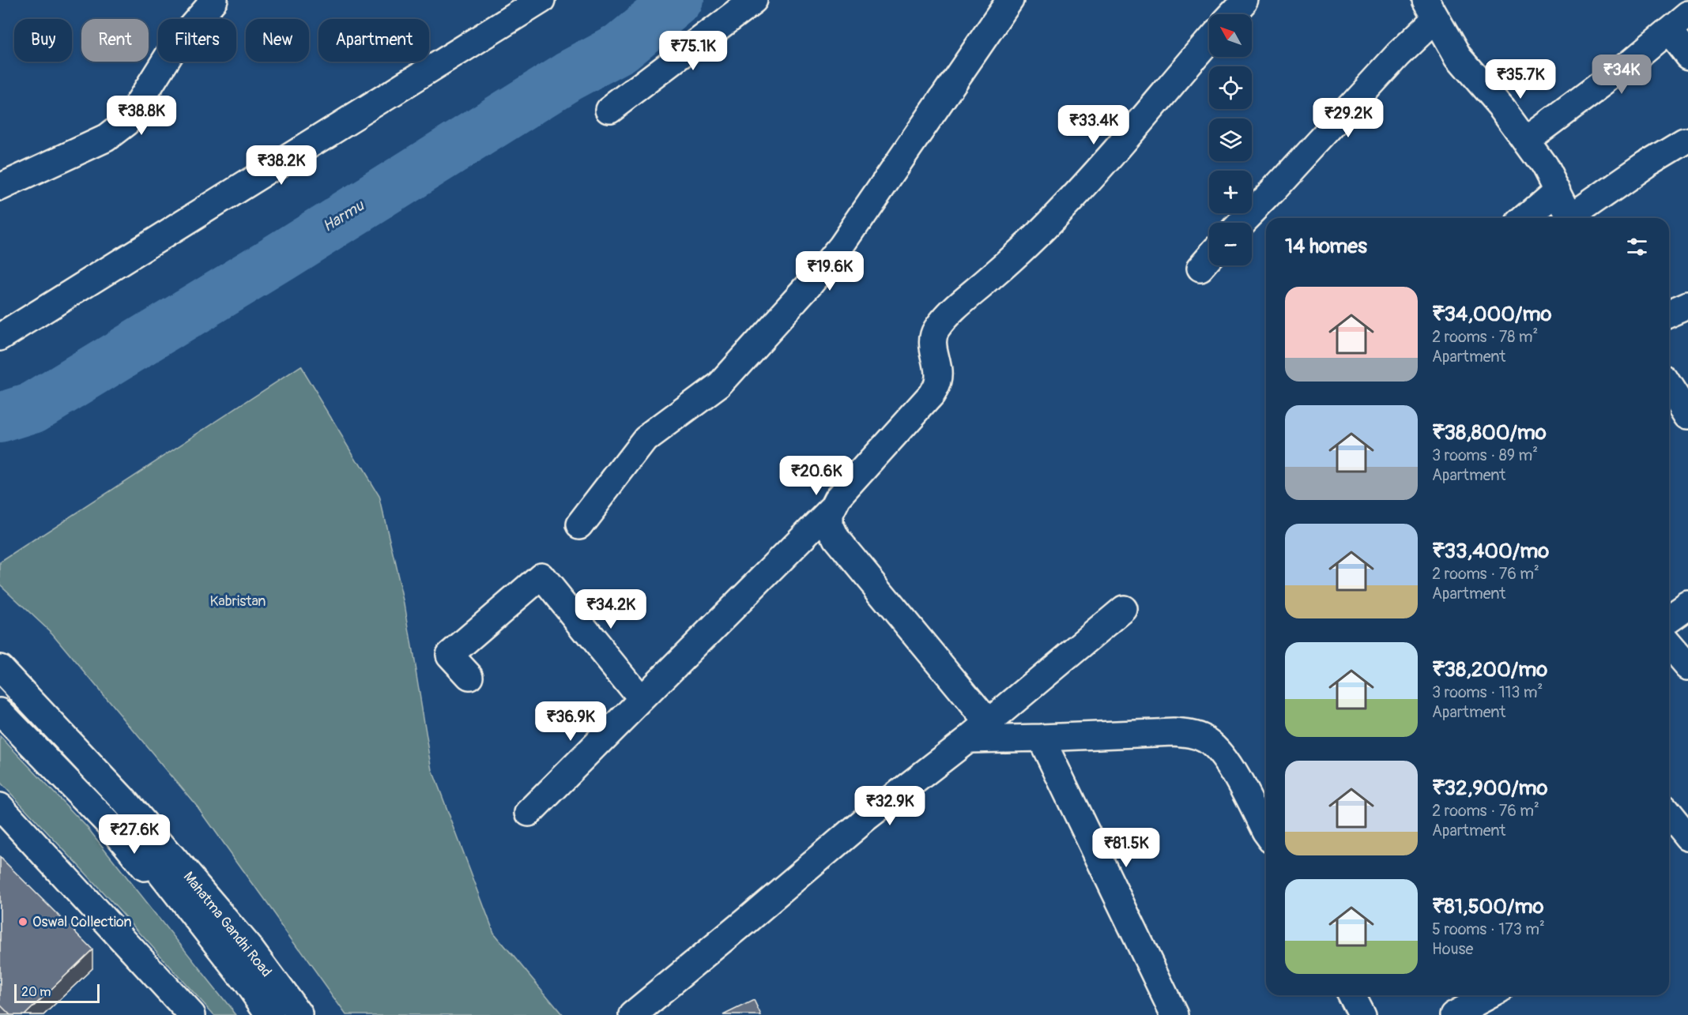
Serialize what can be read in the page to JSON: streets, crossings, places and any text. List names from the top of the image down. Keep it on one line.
{"streets":{"street":["Mahatma Gandhi Road"]},"water":["Harmu"],"parks":["Kabristan"],"places":["Oswal Collection"],"scale_bar":"20 m","north":"top left","page":{"map_buttons":["+","−"],"chip":["Buy","Rent","Filters","New","Apartment"],"price":["₹75.1K","₹34K","₹35.7K","₹38.8K","₹29.2K","₹33.4K","₹38.2K","₹19.6K","₹20.6K","₹34.2K","₹36.9K","₹32.9K","₹27.6K","₹81.5K"],"heading":"14 homes","list":[{"name":"₹34,000/mo","note":"2 rooms · 78 m² · Apartment"},{"name":"₹38,800/mo","note":"3 rooms · 89 m² · Apartment"},{"name":"₹33,400/mo","note":"2 rooms · 76 m² · Apartment"},{"name":"₹38,200/mo","note":"3 rooms · 113 m² · Apartment"},{"name":"₹32,900/mo","note":"2 rooms · 76 m² · Apartment"},{"name":"₹81,500/mo","note":"5 rooms · 173 m² · House"}],"scale":"20 m"}}
